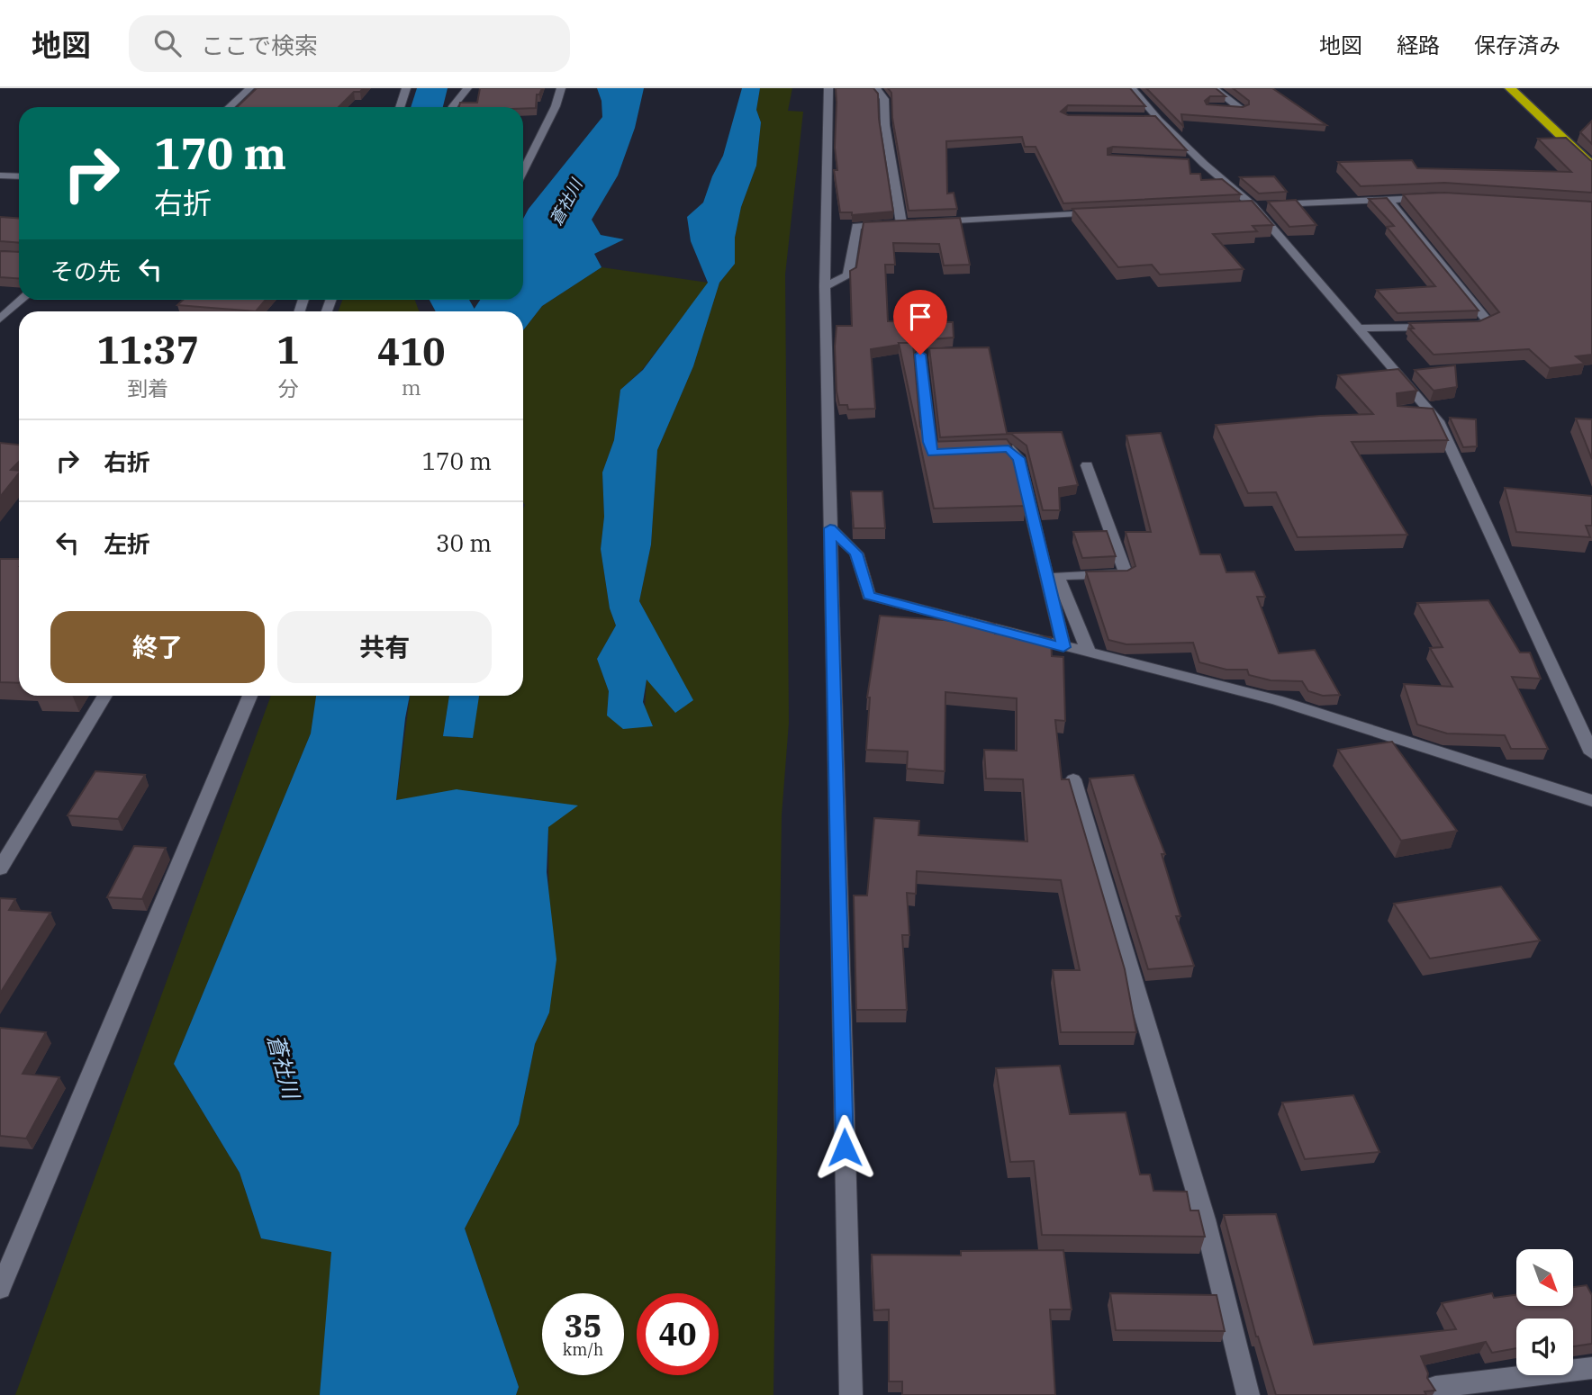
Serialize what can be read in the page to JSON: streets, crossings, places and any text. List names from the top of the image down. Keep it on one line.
{"water":["蒼社川"],"north":"bottom right","page":{"header":"地図","search":"ここで検索","nav":["地図","経路","保存済み"],"turn":["170 m","右折"],"then":"その先","eta":["11:37","到着","1","分","410","m"],"list":[{"name":"右折","value":"170 m"},{"name":"左折","value":"30 m"}],"buttons":["終了","共有"],"speed":"35 km/h","limit":"40"}}
